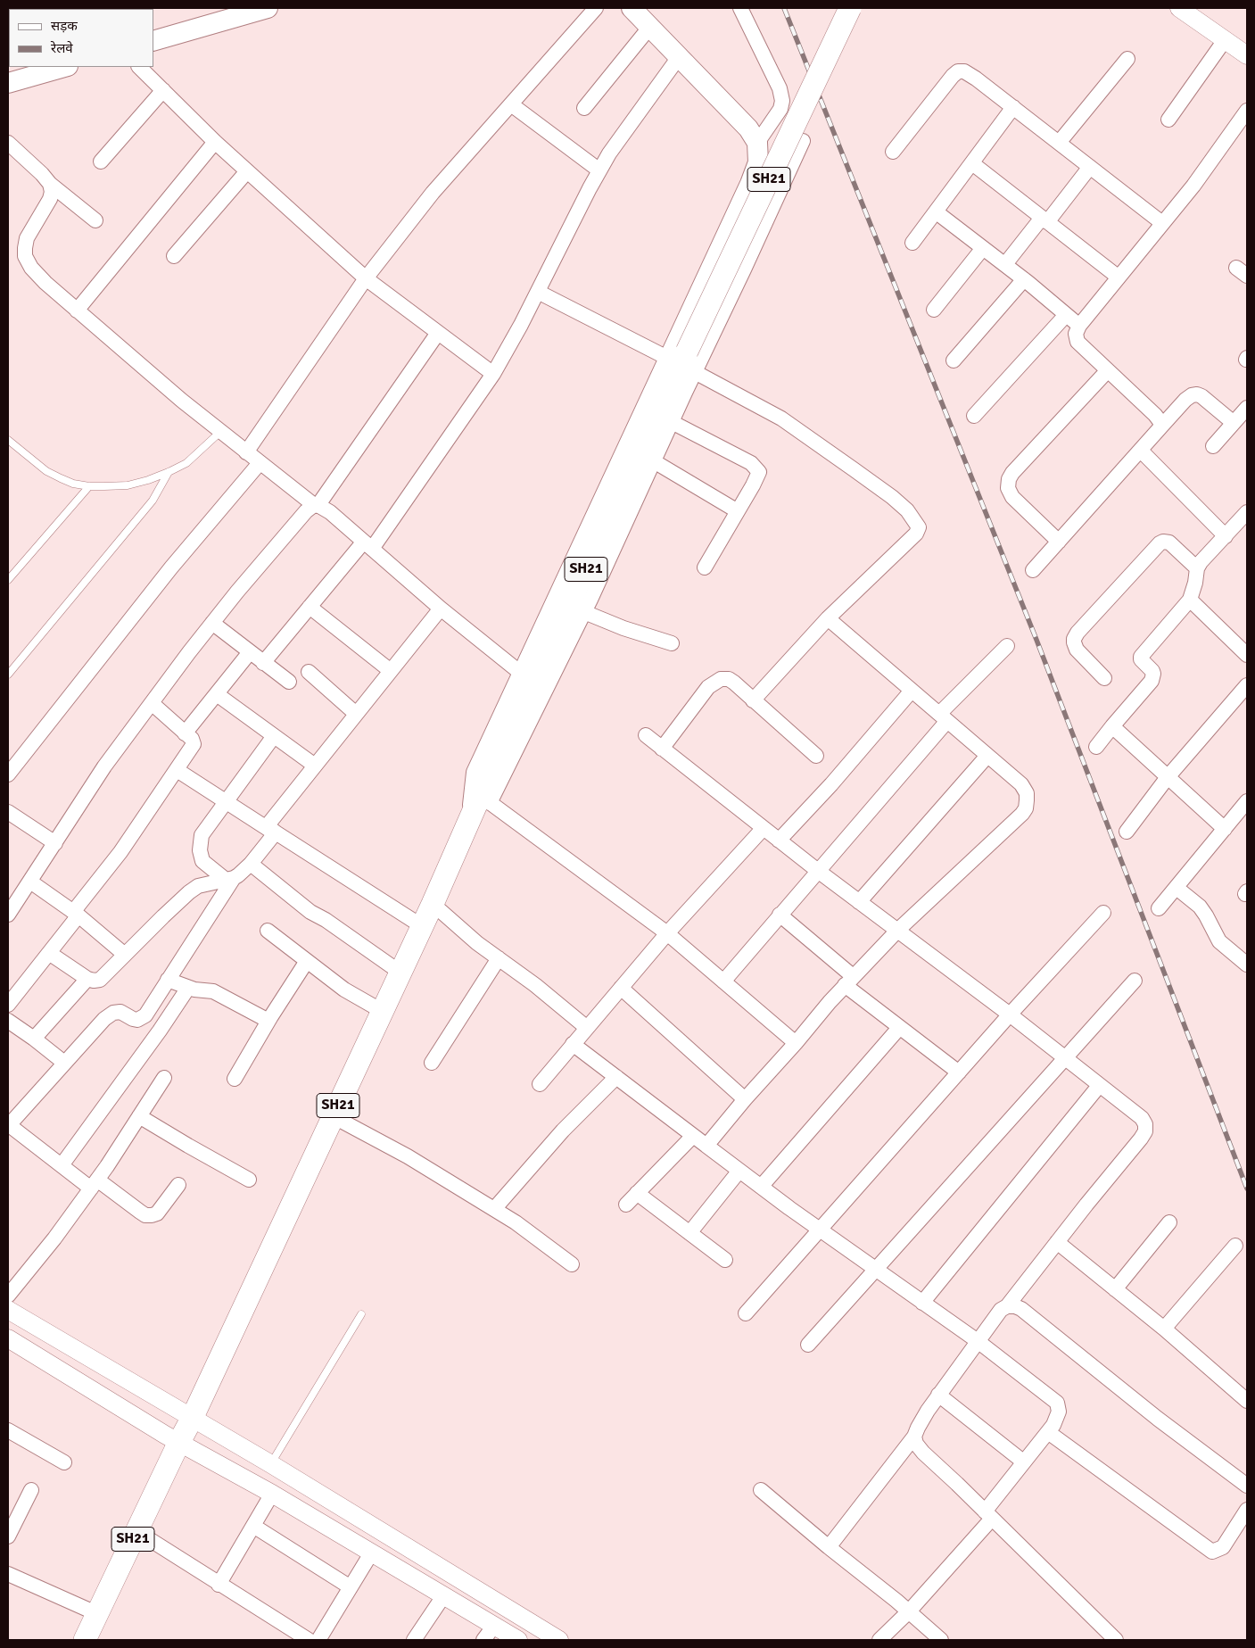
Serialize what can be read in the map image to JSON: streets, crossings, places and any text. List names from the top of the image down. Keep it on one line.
{"streets":{"main road":["SH21"]},"legend":["सड़क","रेलवे"]}
